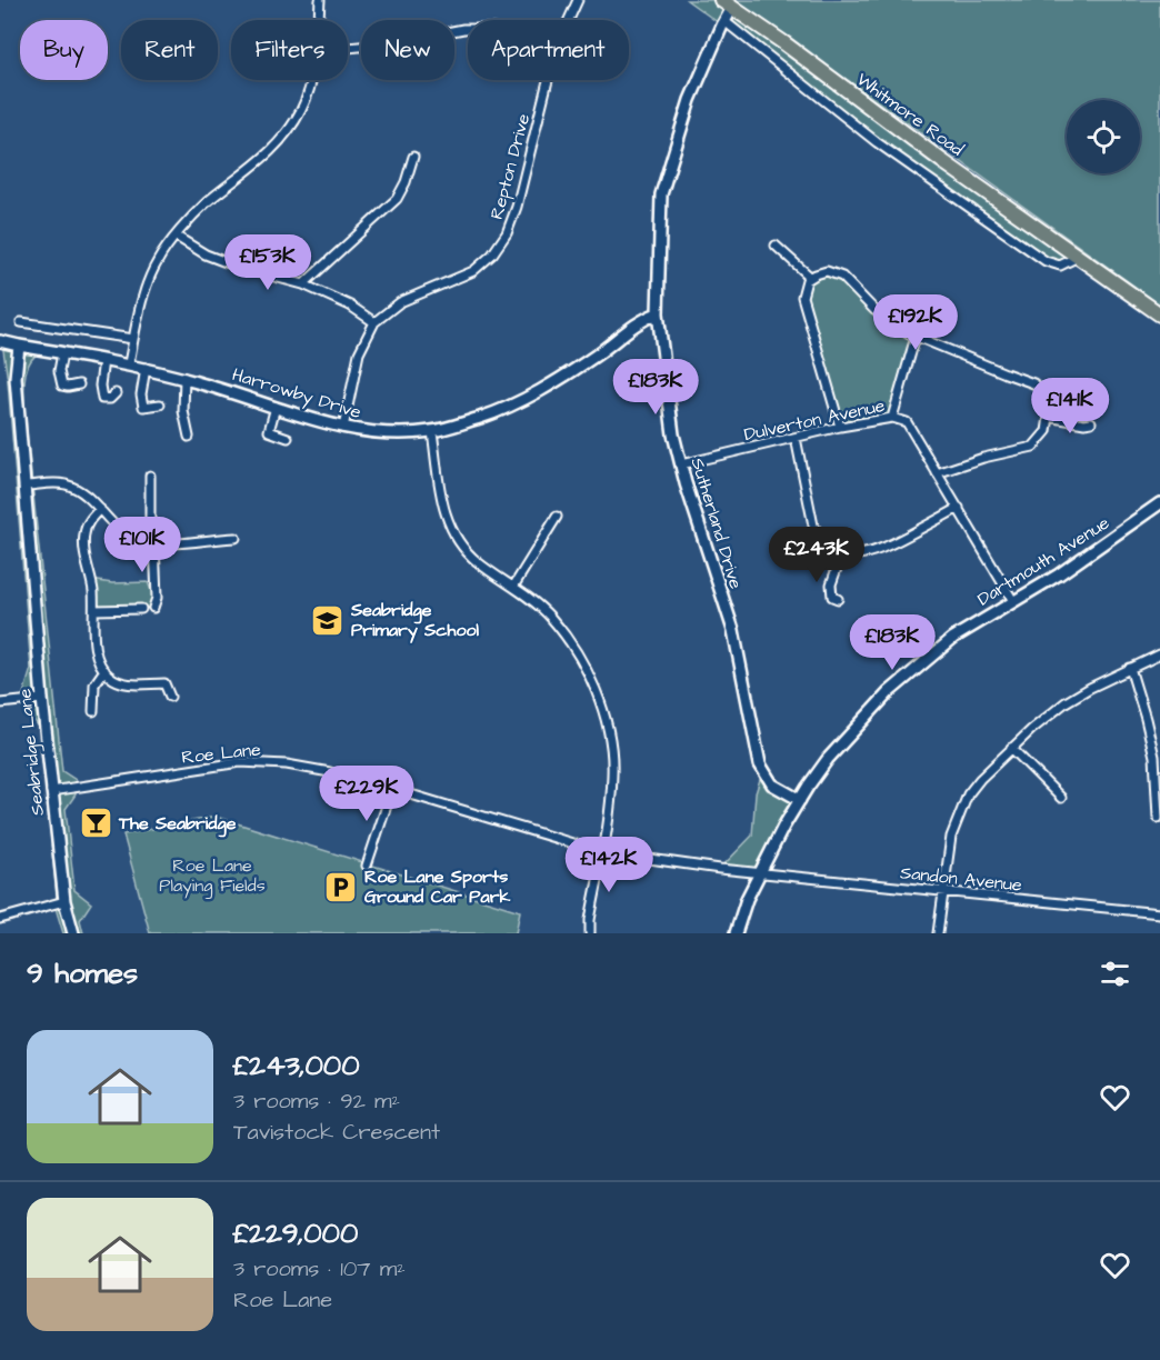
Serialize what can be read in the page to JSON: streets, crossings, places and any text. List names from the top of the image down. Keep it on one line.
{"streets":{"highway":["Whitmore Road"],"street":["Repton Drive","Harrowby Drive","Dulverton Avenue","Sutherland Drive","Dartmouth Avenue","Seabridge Lane","Roe Lane","Sandon Avenue"]},"crossings":[["Whitmore Road","Sutherland Drive"],["Repton Drive","Harrowby Drive"],["Harrowby Drive","Sutherland Drive"],["Harrowby Drive","Seabridge Lane"],["Dulverton Avenue","Sutherland Drive"],["Dulverton Avenue","Dartmouth Avenue"],["Sutherland Drive","Dartmouth Avenue"],["Dartmouth Avenue","Roe Lane"],["Dartmouth Avenue","Sandon Avenue"],["Seabridge Lane","Roe Lane"],["Roe Lane","Sandon Avenue"]],"parks":["Roe Lane Playing Fields"],"places":{"school or university":["Seabridge Primary School"],"bar":["The Seabridge"],"parking":["Roe Lane Sports Ground Car Park"]},"page":{"chip":["Buy","Rent","Filters","New","Apartment"],"price":["£153K","£192K","£183K","£141K","£101K","£243K","£183K","£229K","£142K"],"heading":"9 homes","list":[{"name":"£243,000","note":"3 rooms · 92 m² · Tavistock Crescent"},{"name":"£229,000","note":"3 rooms · 107 m² · Roe Lane"}]}}
